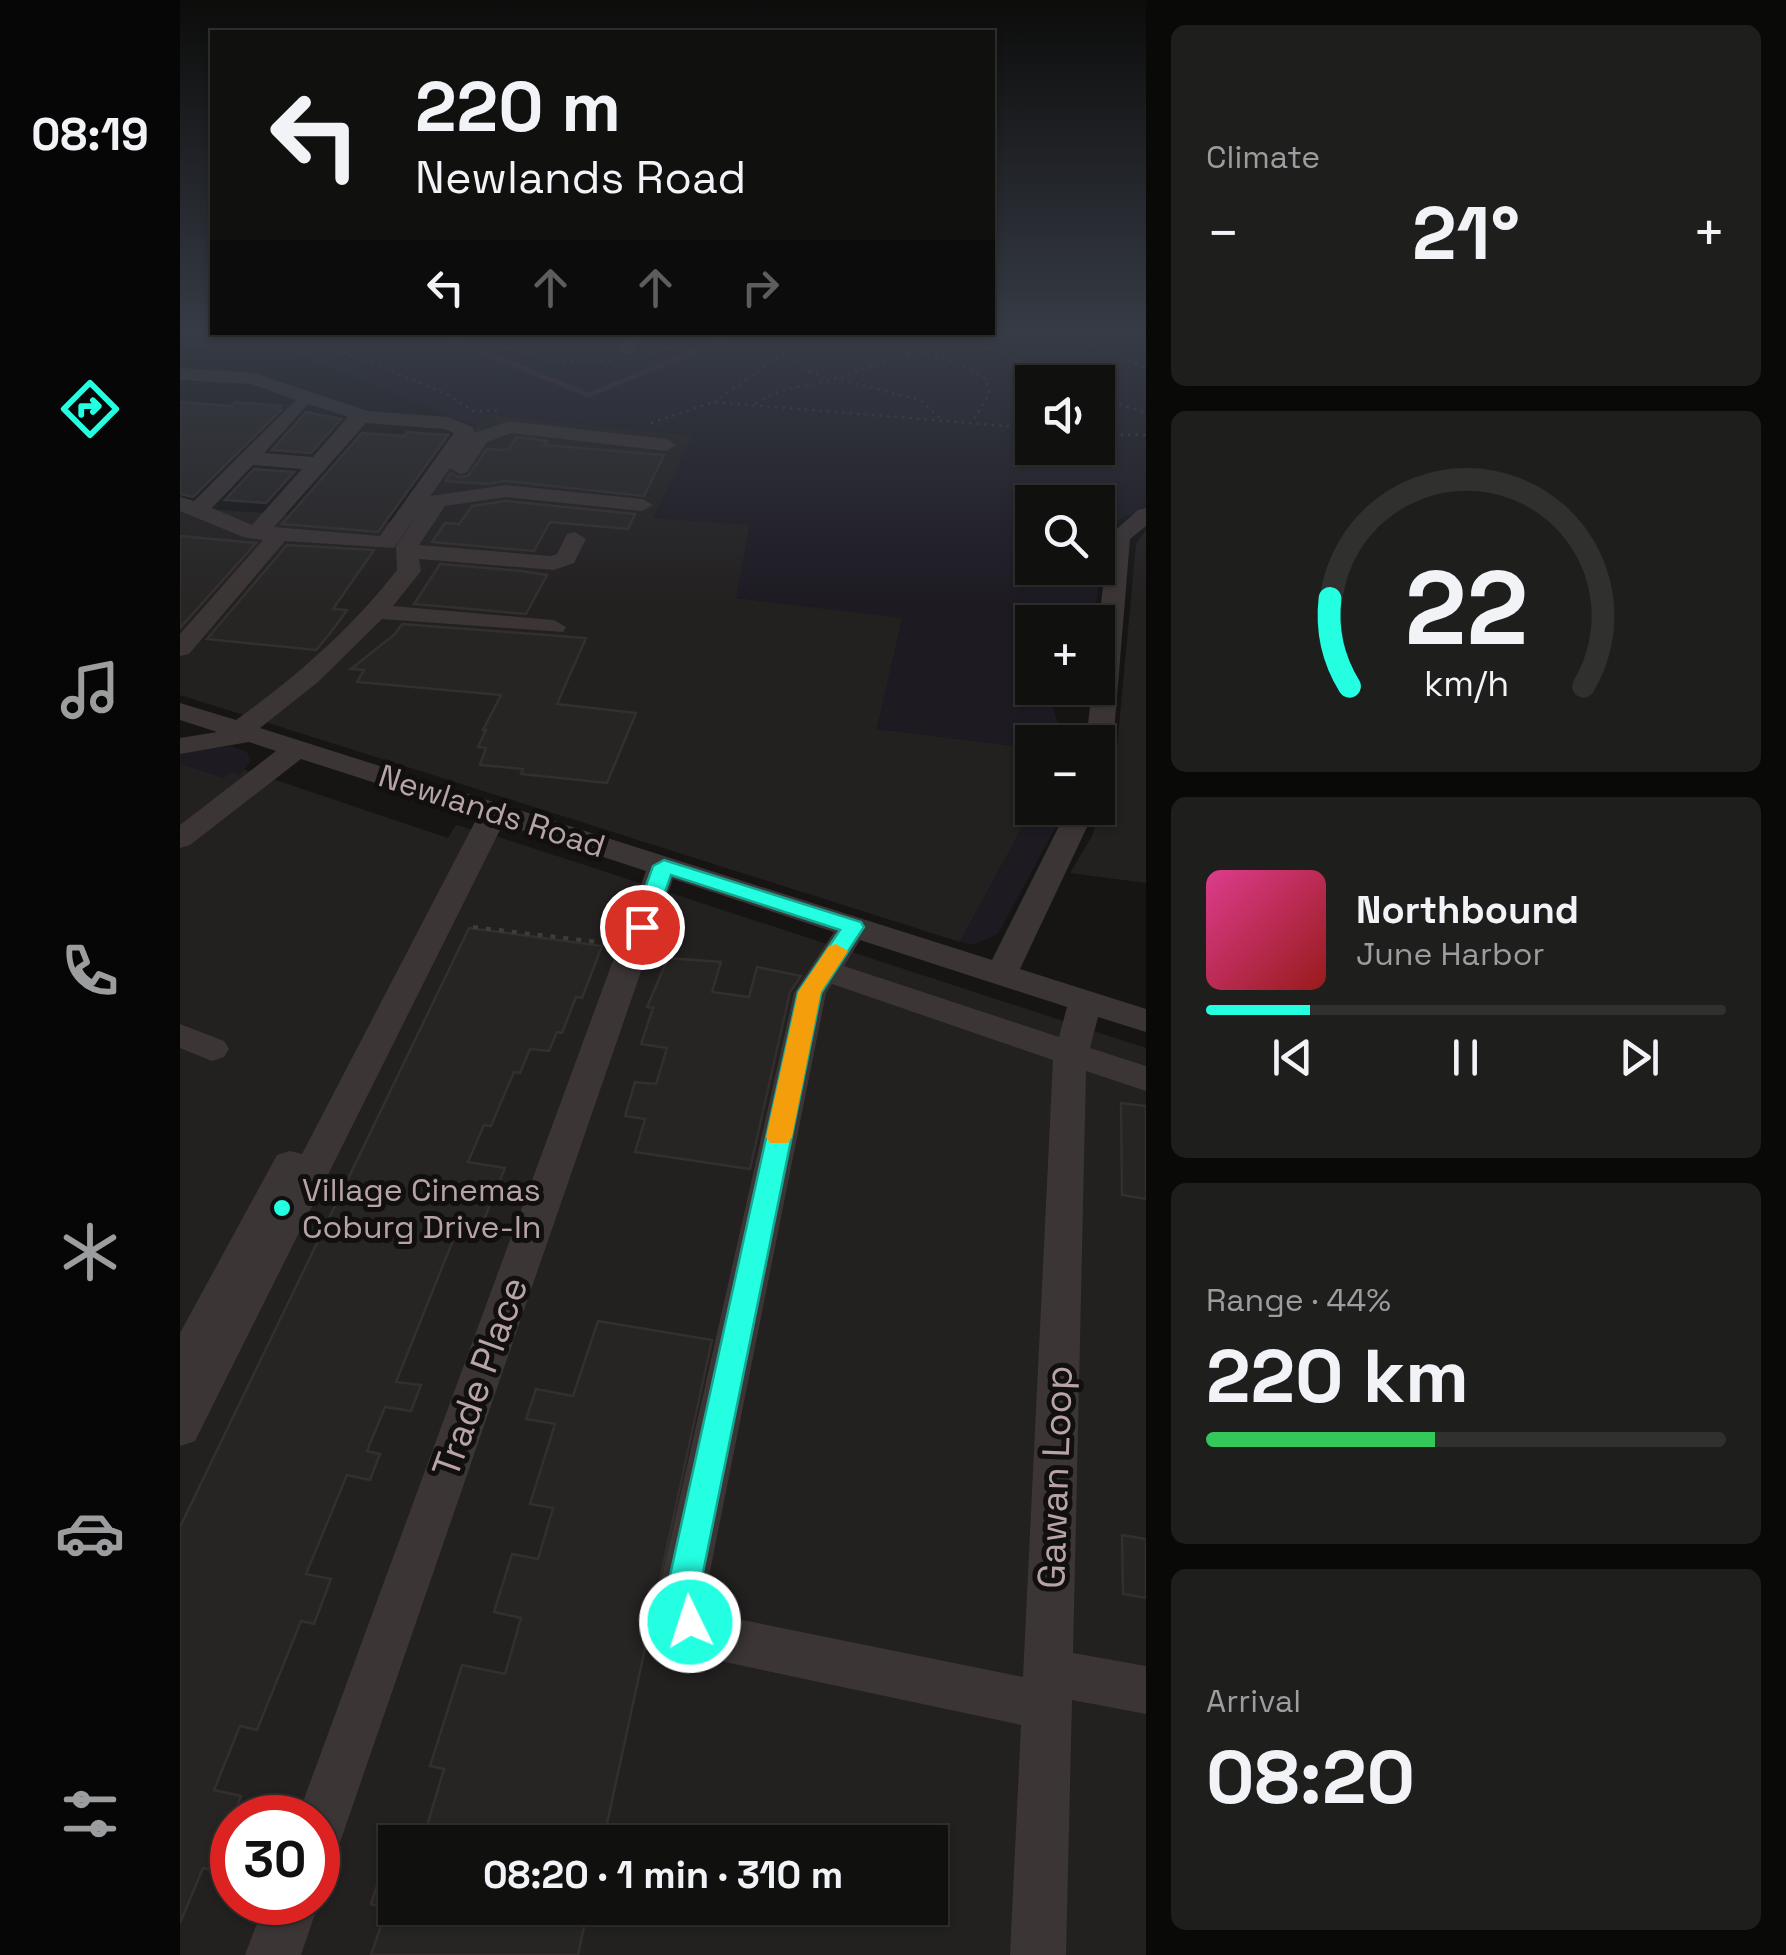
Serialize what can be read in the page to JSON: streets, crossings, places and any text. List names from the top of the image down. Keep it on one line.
{"streets":{"street":["Newlands Road","Trade Place","Gawan Loop"]},"crossings":[["Newlands Road","Trade Place"],["Newlands Road","Gawan Loop"]],"places":["Village Cinemas Coburg Drive-In"],"page":{"tabs":"08:19","tile":["Climate",["Range · 44%","220 km"],["Arrival","08:20"]],"turn":["220 m","Newlands Road"],"heat":["−","21°","+"],"map_buttons":["+","−"],"song":["Northbound","June Harbor"],"limit":"30","trip":"08:20 · 1 min · 310 m","gauge":["22","km/h"]}}
